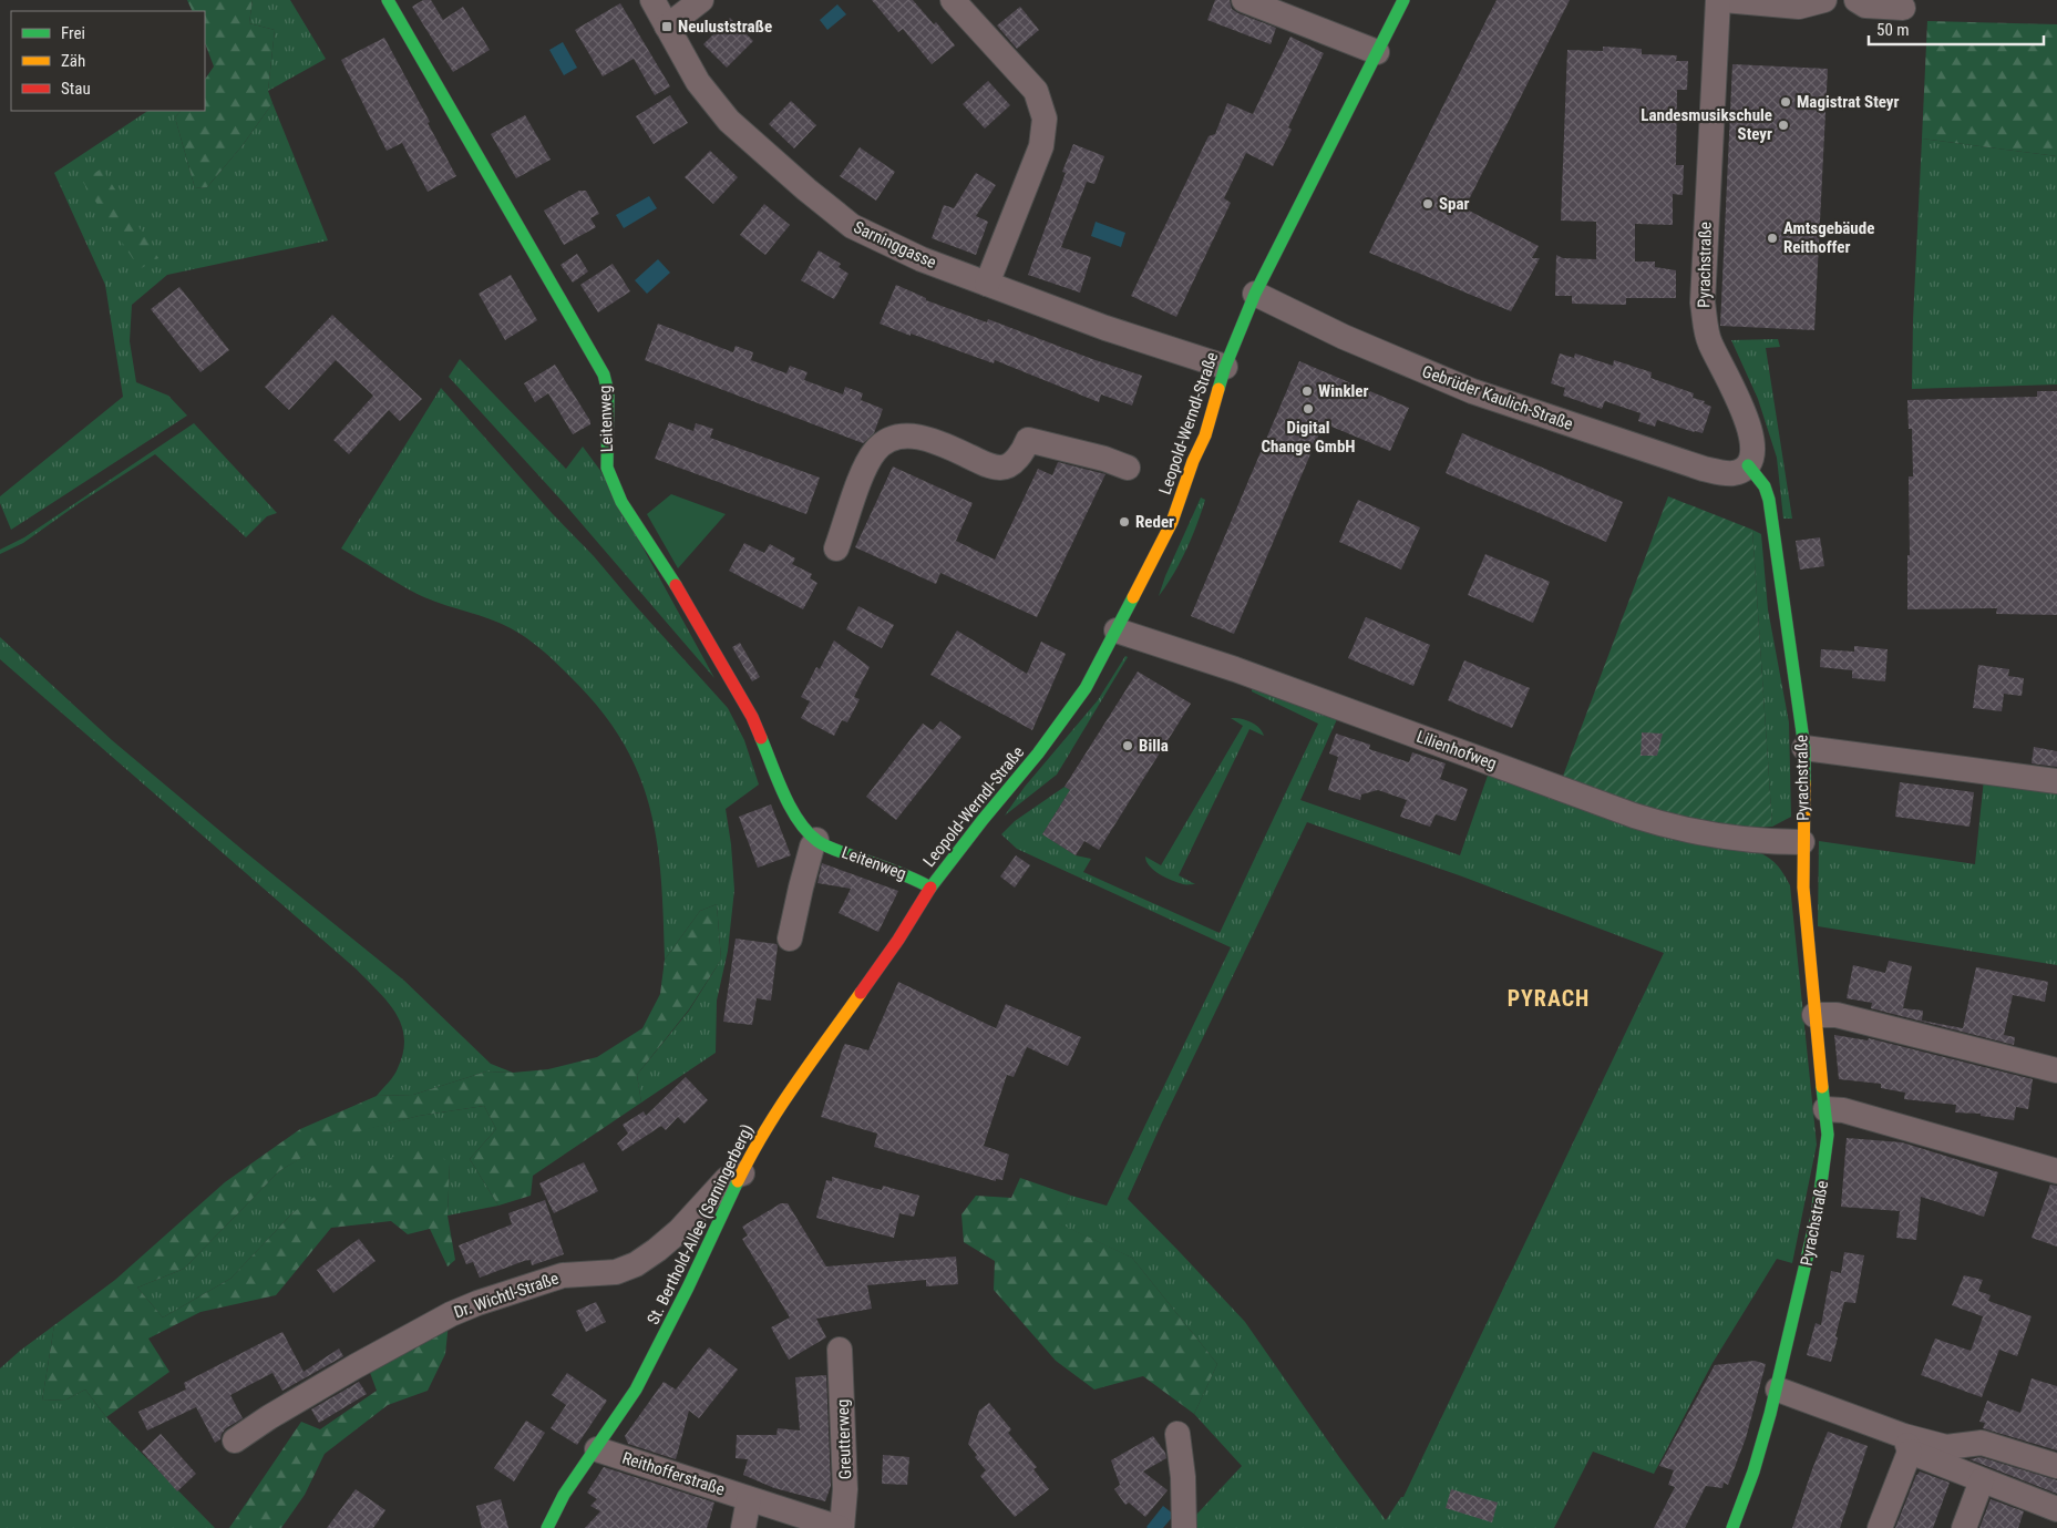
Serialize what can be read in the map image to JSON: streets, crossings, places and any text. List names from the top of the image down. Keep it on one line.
{"streets":{"street":["Sarninggasse","Pyrachstraße","Gebrüder Kaulich-Straße","Leitenweg","Leopold-Werndl-Straße","Lilienhofweg","St. Berthold-Allee (Sarningerberg)","Dr. Wichtl-Straße","Greutterweg","Reithofferstraße"]},"crossings":[["Sarninggasse","Leopold-Werndl-Straße"],["Pyrachstraße","Gebrüder Kaulich-Straße"],["Pyrachstraße","Lilienhofweg"],["Gebrüder Kaulich-Straße","Leopold-Werndl-Straße"],["Leitenweg","Leopold-Werndl-Straße"],["Leitenweg","St. Berthold-Allee (Sarningerberg)"],["Leopold-Werndl-Straße","Lilienhofweg"],["Leopold-Werndl-Straße","St. Berthold-Allee (Sarningerberg)"],["St. Berthold-Allee (Sarningerberg)","Dr. Wichtl-Straße"],["St. Berthold-Allee (Sarningerberg)","Reithofferstraße"],["Greutterweg","Reithofferstraße"]],"districts":["PYRACH"],"places":{"transit":["Neuluststraße"],"other":["Magistrat Steyr","Landesmusikschule Steyr","Spar","Amtsgebäude Reithoffer","Winkler","Digital Change GmbH","Reder","Billa"]},"legend":["Frei","Zäh","Stau"],"scale_bar":"50 m"}
